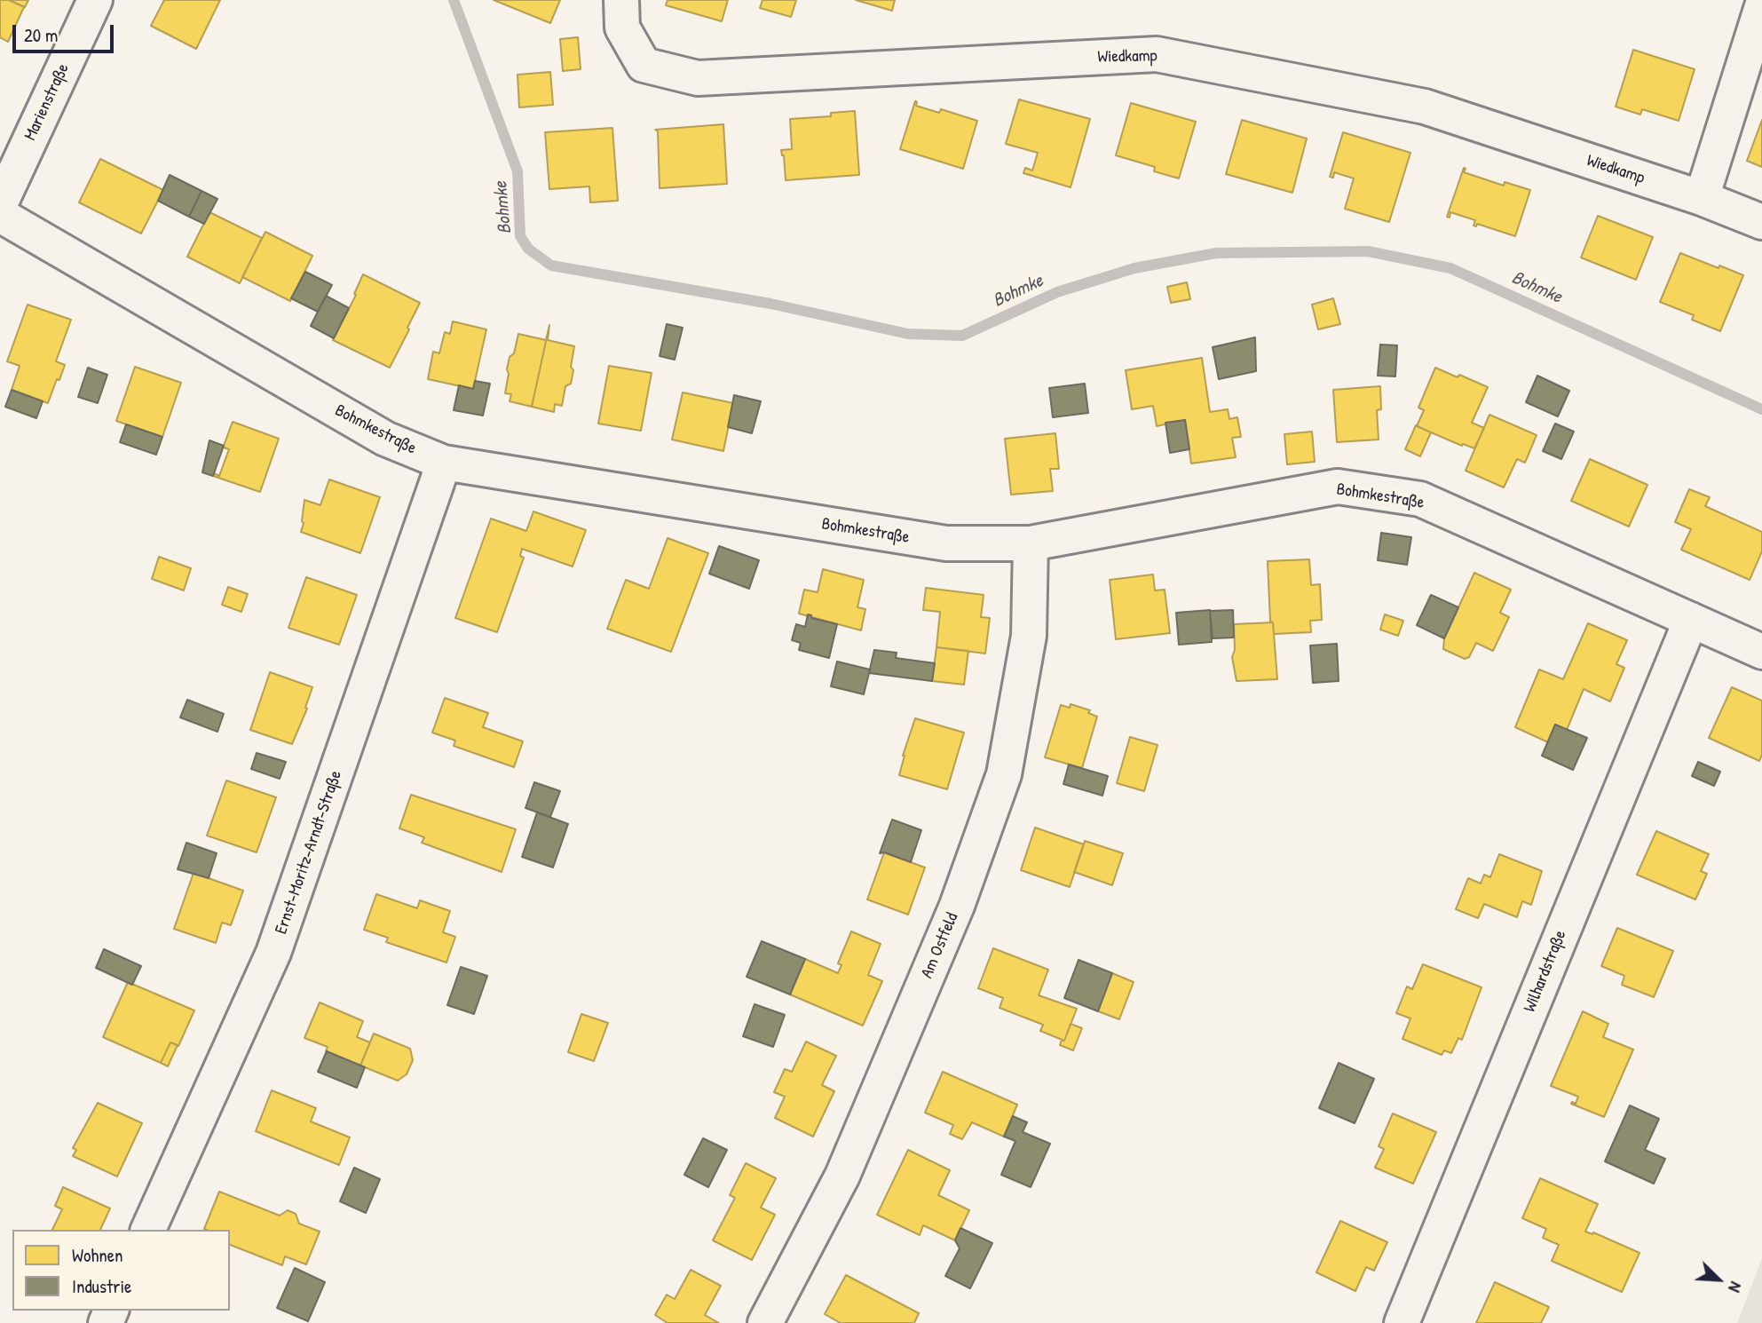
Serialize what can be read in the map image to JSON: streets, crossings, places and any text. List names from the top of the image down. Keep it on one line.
{"streets":{"street":["Wiedkamp","Marienstraße","Bohmkestraße","Ernst-Moritz-Arndt-Straße","Am Ostfeld","Wilhardstraße"]},"crossings":[["Bohmkestraße","Ernst-Moritz-Arndt-Straße"],["Bohmkestraße","Am Ostfeld"],["Bohmkestraße","Wilhardstraße"]],"water":["Bohmke"],"legend":["Wohnen","Industrie"],"scale_bar":"20 m","north":"bottom right"}
